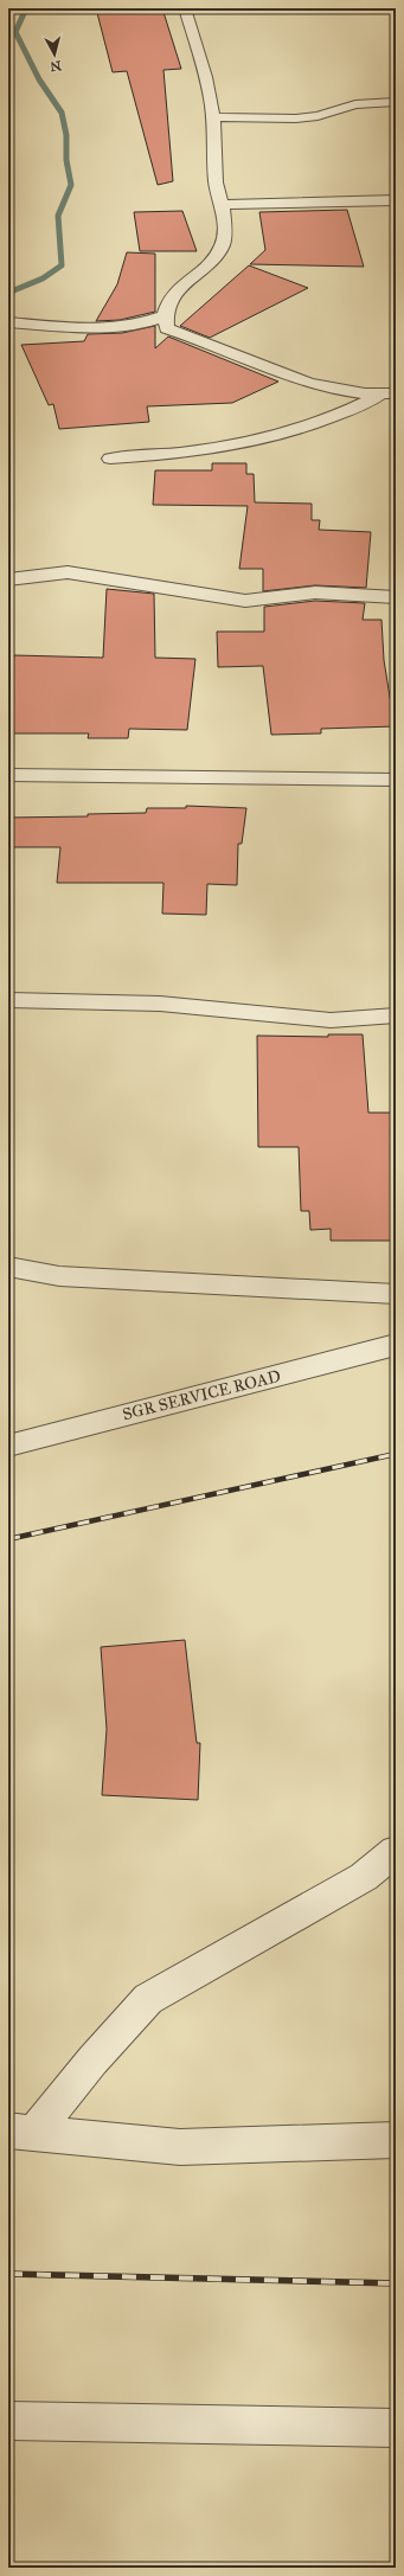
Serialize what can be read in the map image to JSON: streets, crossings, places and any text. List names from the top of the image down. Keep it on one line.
{"streets":{"street":["SGR SERVICE ROAD"]},"north":"bottom"}
